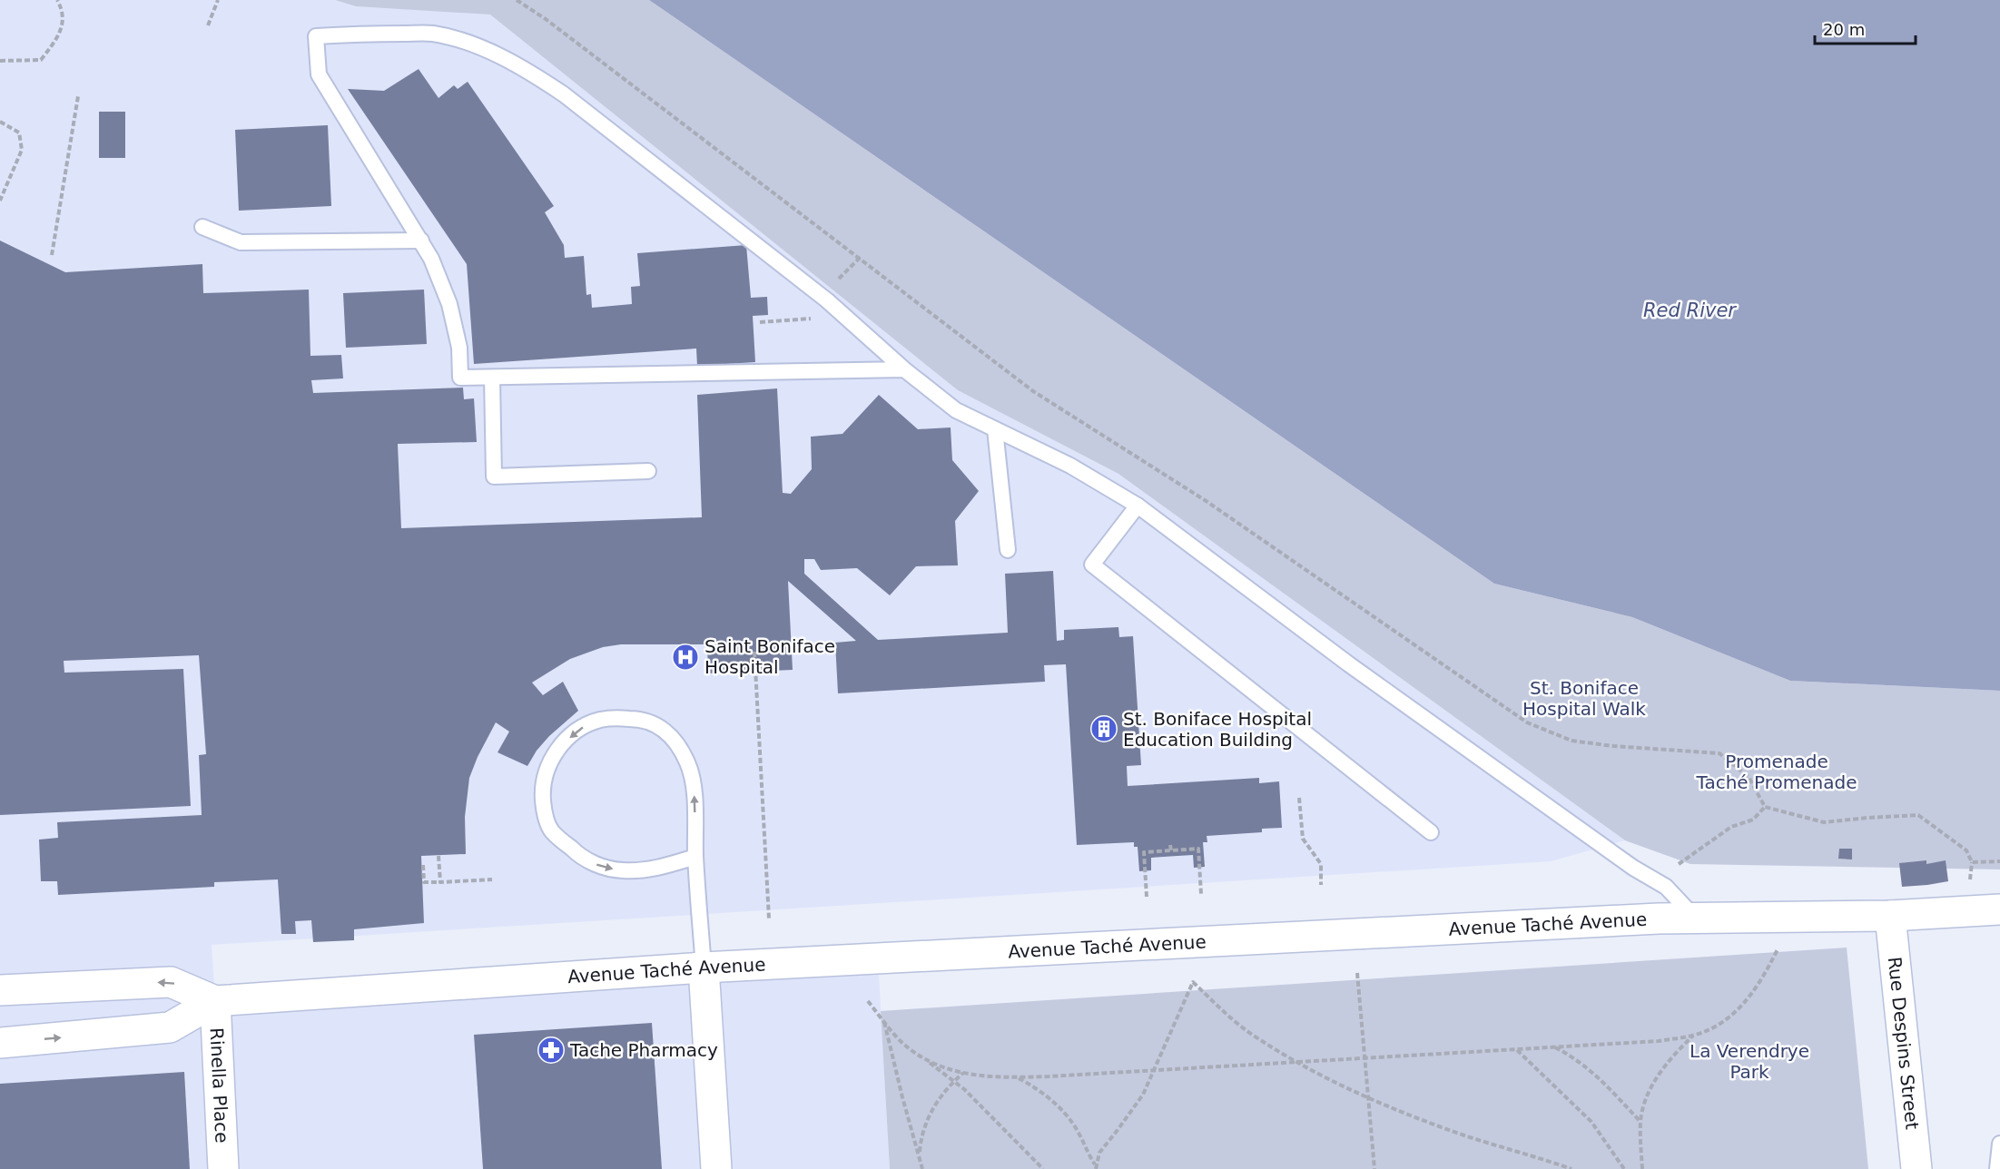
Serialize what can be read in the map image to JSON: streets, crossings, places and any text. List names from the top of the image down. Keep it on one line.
{"streets":{"street":["Avenue Taché Avenue","Rue Despins Street","Rinella Place"]},"crossings":[["Avenue Taché Avenue","Rue Despins Street"],["Avenue Taché Avenue","Rinella Place"]],"water":["Red River"],"parks":["St. Boniface Hospital Walk","Promenade Taché Promenade","La Verendrye Park"],"places":{"hospital":["Saint Boniface Hospital"],"building":["St. Boniface Hospital Education Building"],"pharmacy":["Tache Pharmacy"]},"scale_bar":"20 m"}
